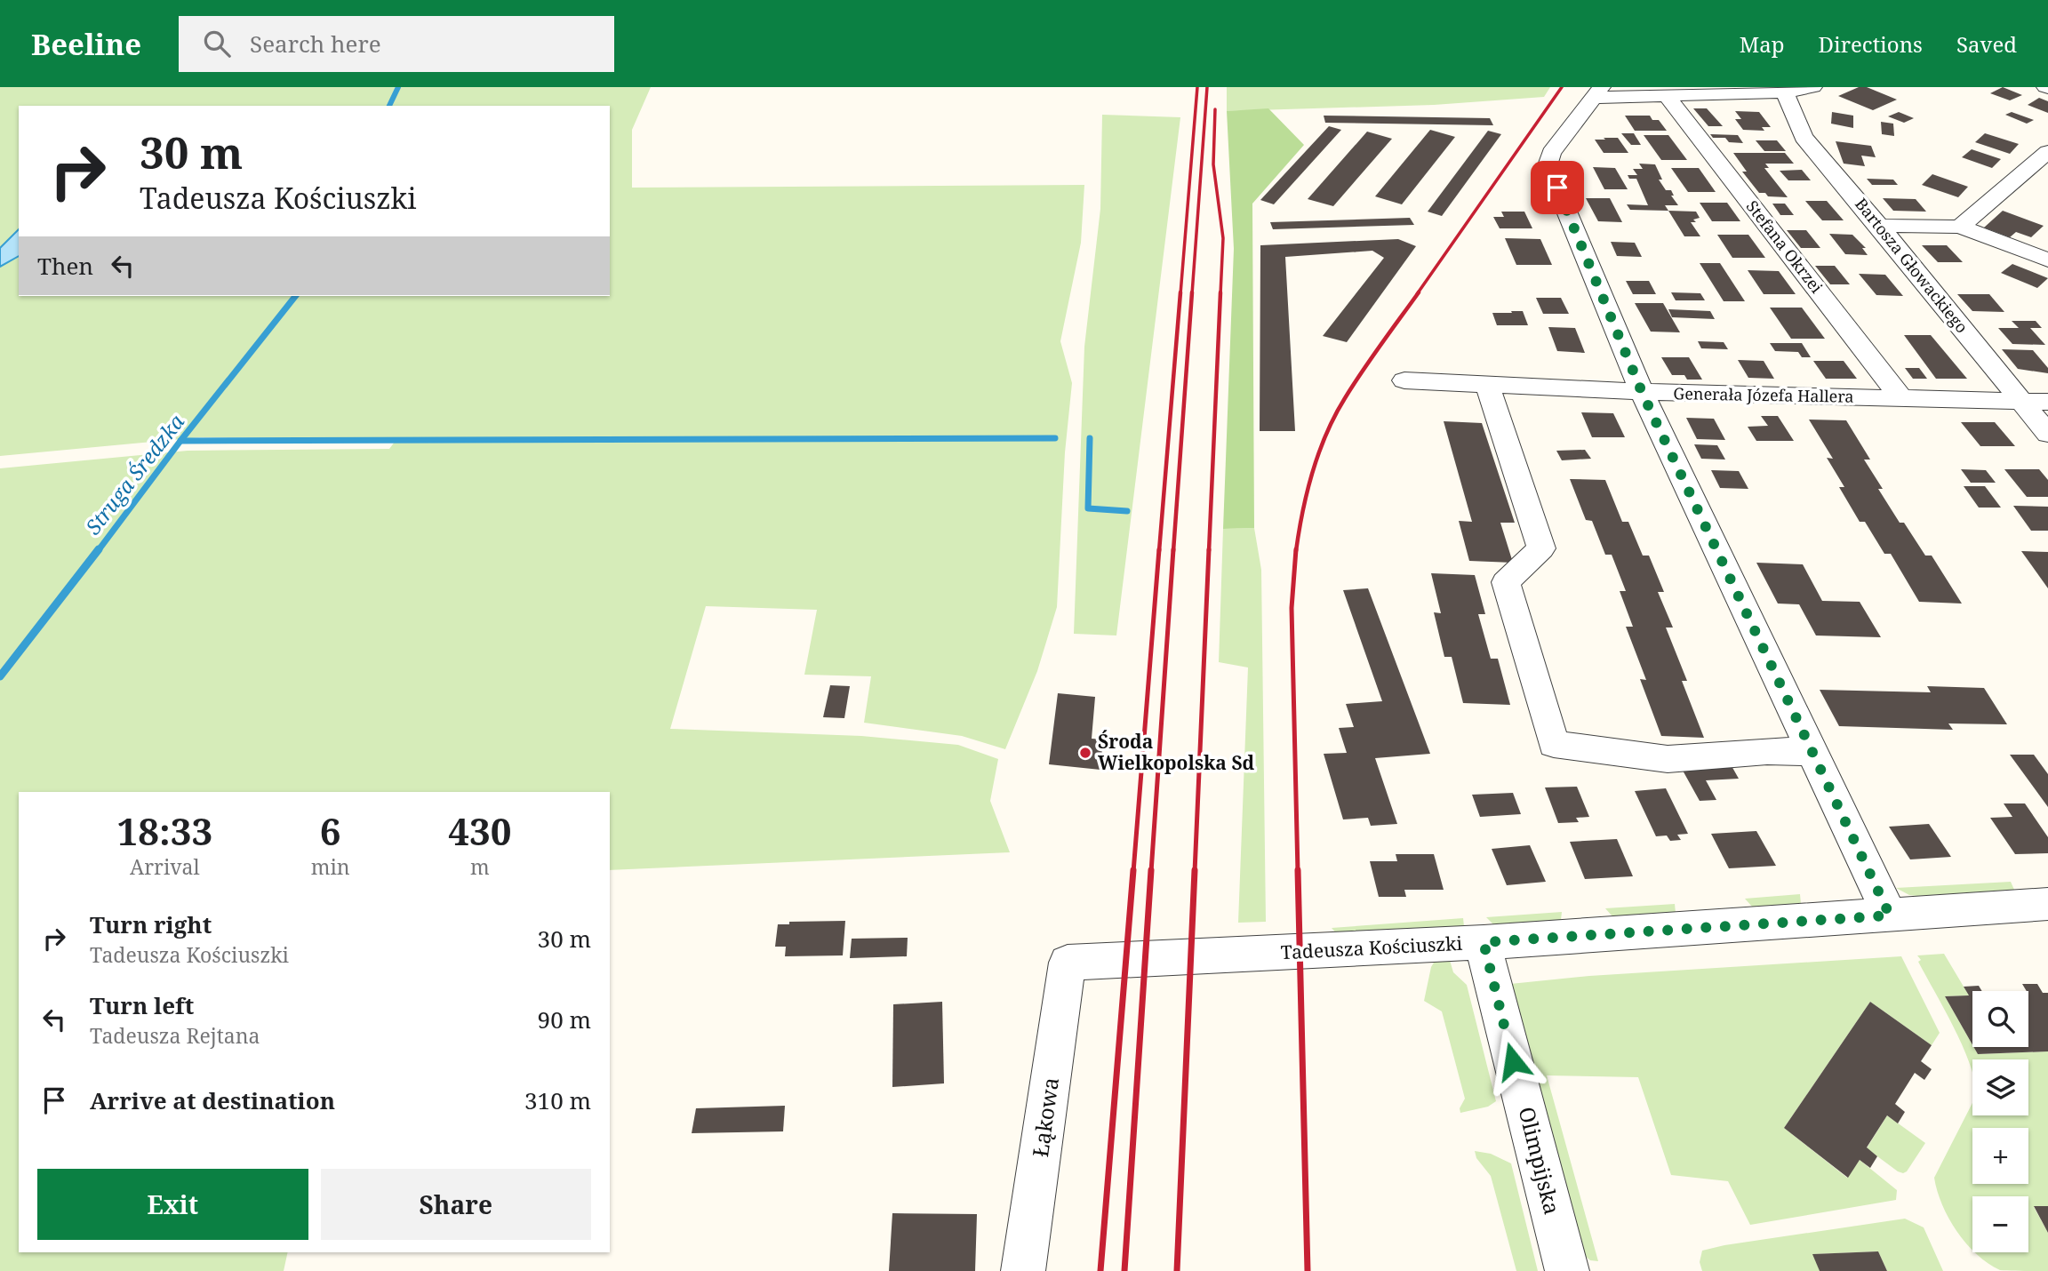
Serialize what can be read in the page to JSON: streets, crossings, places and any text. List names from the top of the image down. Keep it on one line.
{"streets":{"street":["Stefana Okrzei","Bartosza Głowackiego","Generała Józefa Hallera","Tadeusza Kościuszki","Łąkowa","Olimpijska"]},"crossings":[["Stefana Okrzei","Generała Józefa Hallera"],["Bartosza Głowackiego","Generała Józefa Hallera"],["Tadeusza Kościuszki","Łąkowa"],["Tadeusza Kościuszki","Olimpijska"]],"water":["Struga Średzka"],"places":["Środa Wielkopolska Sd"],"page":{"header":"Beeline","search":"Search here","nav":["Map","Directions","Saved"],"turn":["30 m","Tadeusza Kościuszki"],"then":"Then","eta":["18:33","Arrival","6","min","430","m"],"list":[{"name":"Turn right","note":"Tadeusza Kościuszki","value":"30 m"},{"name":"Turn left","note":"Tadeusza Rejtana","value":"90 m"},{"name":"Arrive at destination","value":"310 m"}],"map_buttons":["+","−"],"buttons":["Exit","Share"]}}
